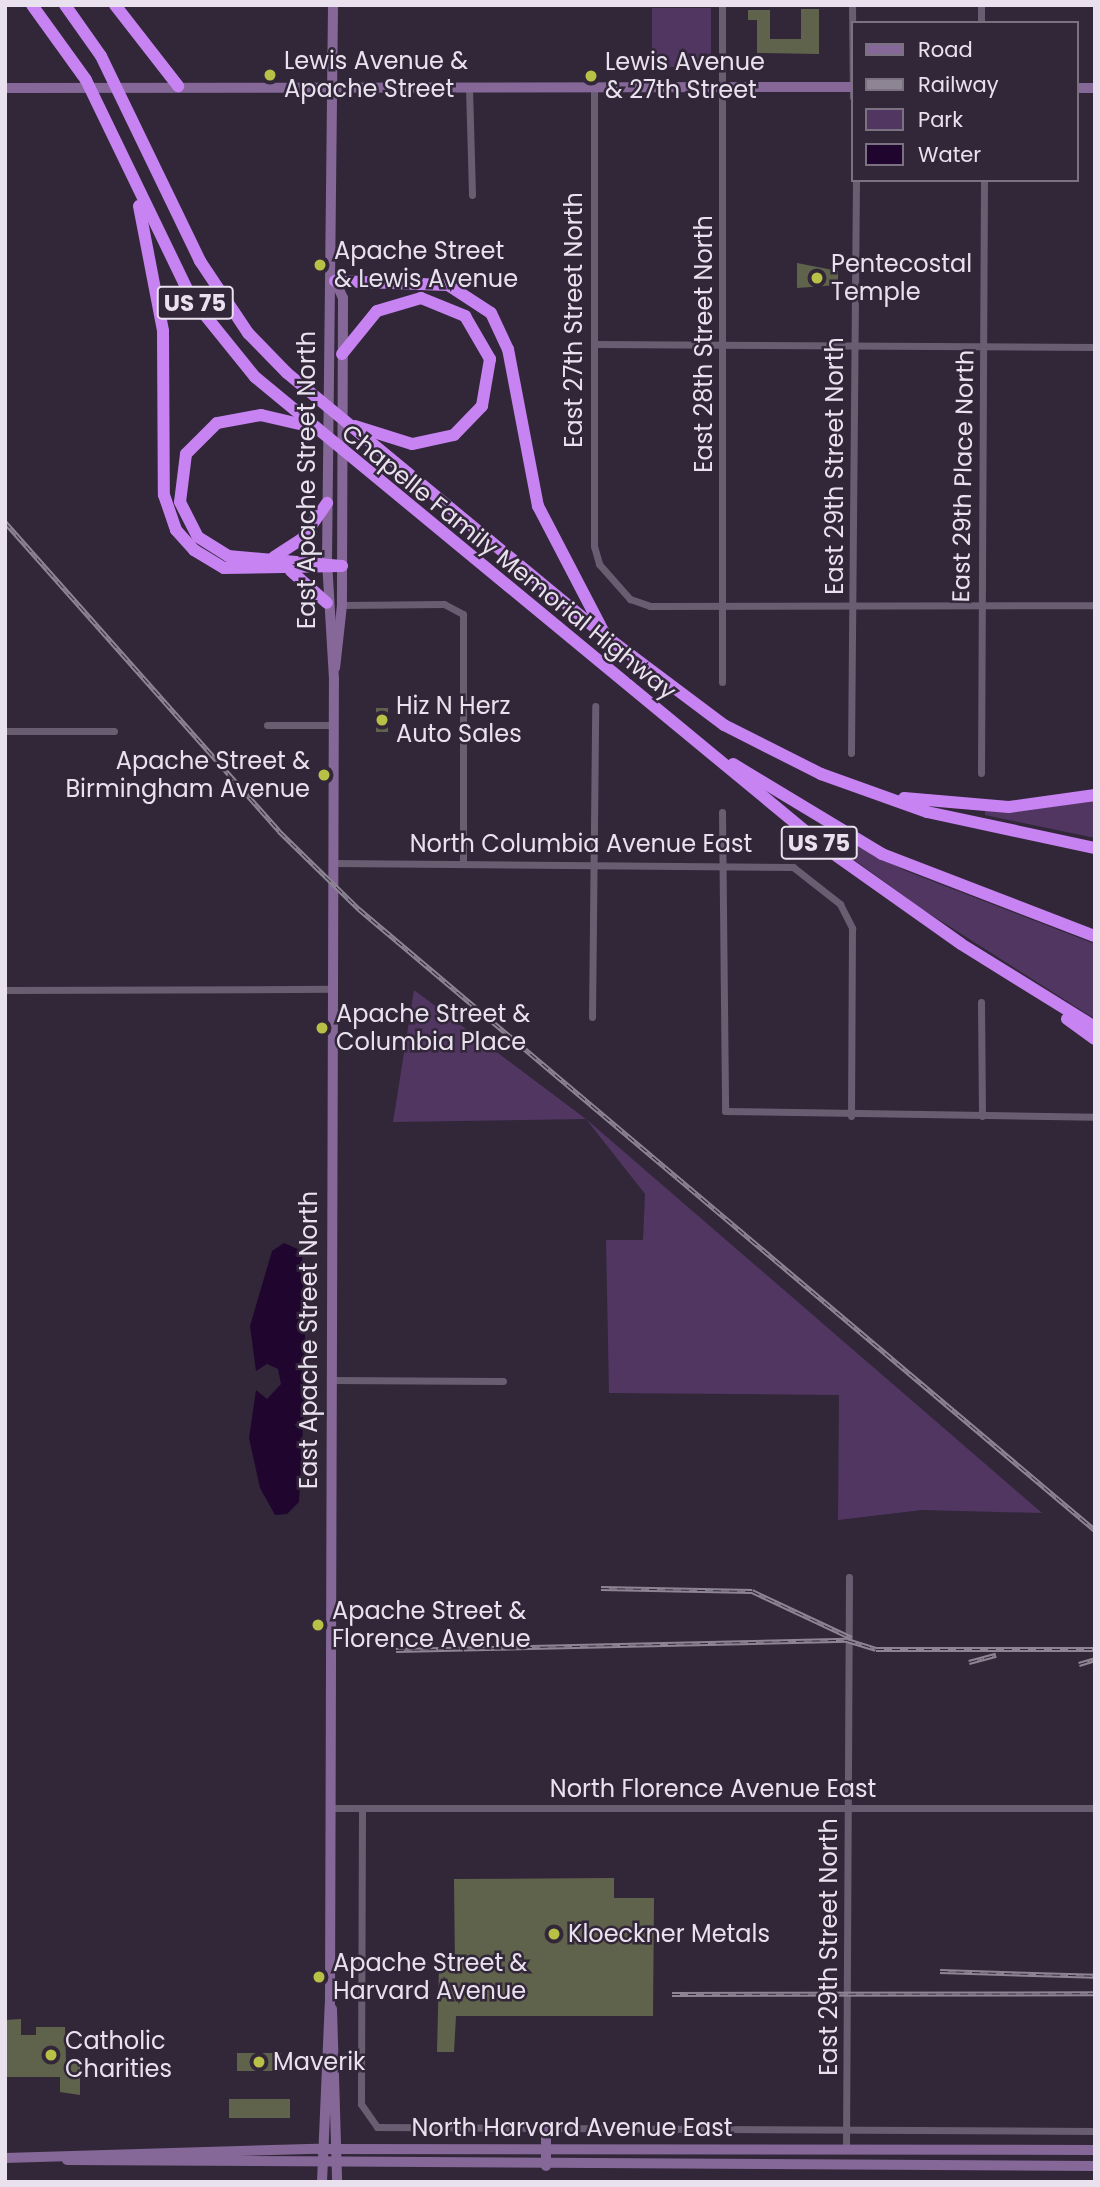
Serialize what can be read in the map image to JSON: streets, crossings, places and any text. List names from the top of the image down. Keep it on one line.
{"streets":{"highway":["US 75","Chapelle Family Memorial Highway"],"main road":["East Apache Street North","North Harvard Avenue East"],"street":["East 27th Street North","East 28th Street North","East 29th Street North","East 29th Place North","North Columbia Avenue East","North Florence Avenue East"]},"crossings":[["US 75","Chapelle Family Memorial Highway"],["East 27th Street North","East 28th Street North"],["East 29th Street North","North Florence Avenue East"],["East 29th Street North","North Harvard Avenue East"],["East Apache Street North","North Columbia Avenue East"],["East Apache Street North","North Florence Avenue East"],["East Apache Street North","North Harvard Avenue East"],["North Florence Avenue East","North Harvard Avenue East"]],"places":["Lewis Avenue & Apache Street","Lewis Avenue & 27th Street","Apache Street & Lewis Avenue","Pentecostal Temple","Hiz N Herz Auto Sales","Apache Street & Birmingham Avenue","Apache Street & Columbia Place","Apache Street & Florence Avenue","Kloeckner Metals","Apache Street & Harvard Avenue","Catholic Charities","Maverik"],"legend":["Road","Railway","Park","Water"]}
